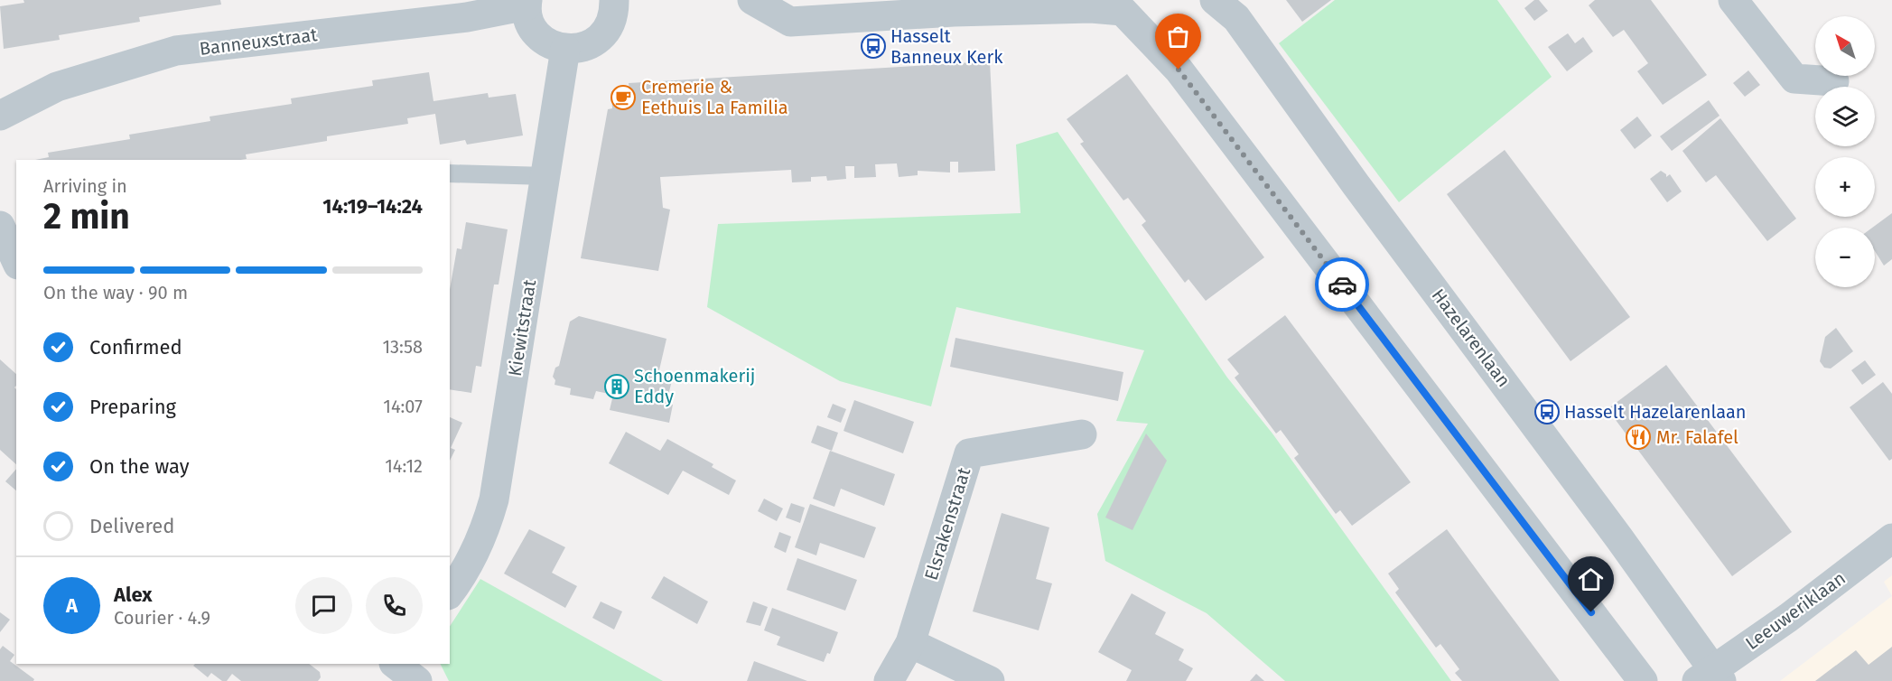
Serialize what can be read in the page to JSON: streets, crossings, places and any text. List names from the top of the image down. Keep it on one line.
{"streets":{"street":["Banneuxstraat","Kiewitstraat","Hazelarenlaan","Elsrakenstraat","Leeuweriklaan"]},"crossings":[["Hazelarenlaan","Leeuweriklaan"]],"places":{"bus stop":["Hasselt Banneux Kerk","Hasselt Hazelarenlaan"],"cafe":["Cremerie & Eethuis La Familia"],"building":["Schoenmakerij Eddy"],"restaurant":["Mr. Falafel"]},"north":"top left","page":{"map_buttons":["+","−"],"heading":["2 min","Arriving in","14:19–14:24"],"panel":["Alex","Courier · 4.9"],"bar":"On the way · 90 m","list":[["Confirmed","13:58"],["Preparing","14:07"],["On the way","14:12"],"Delivered"],"round":"A"}}
